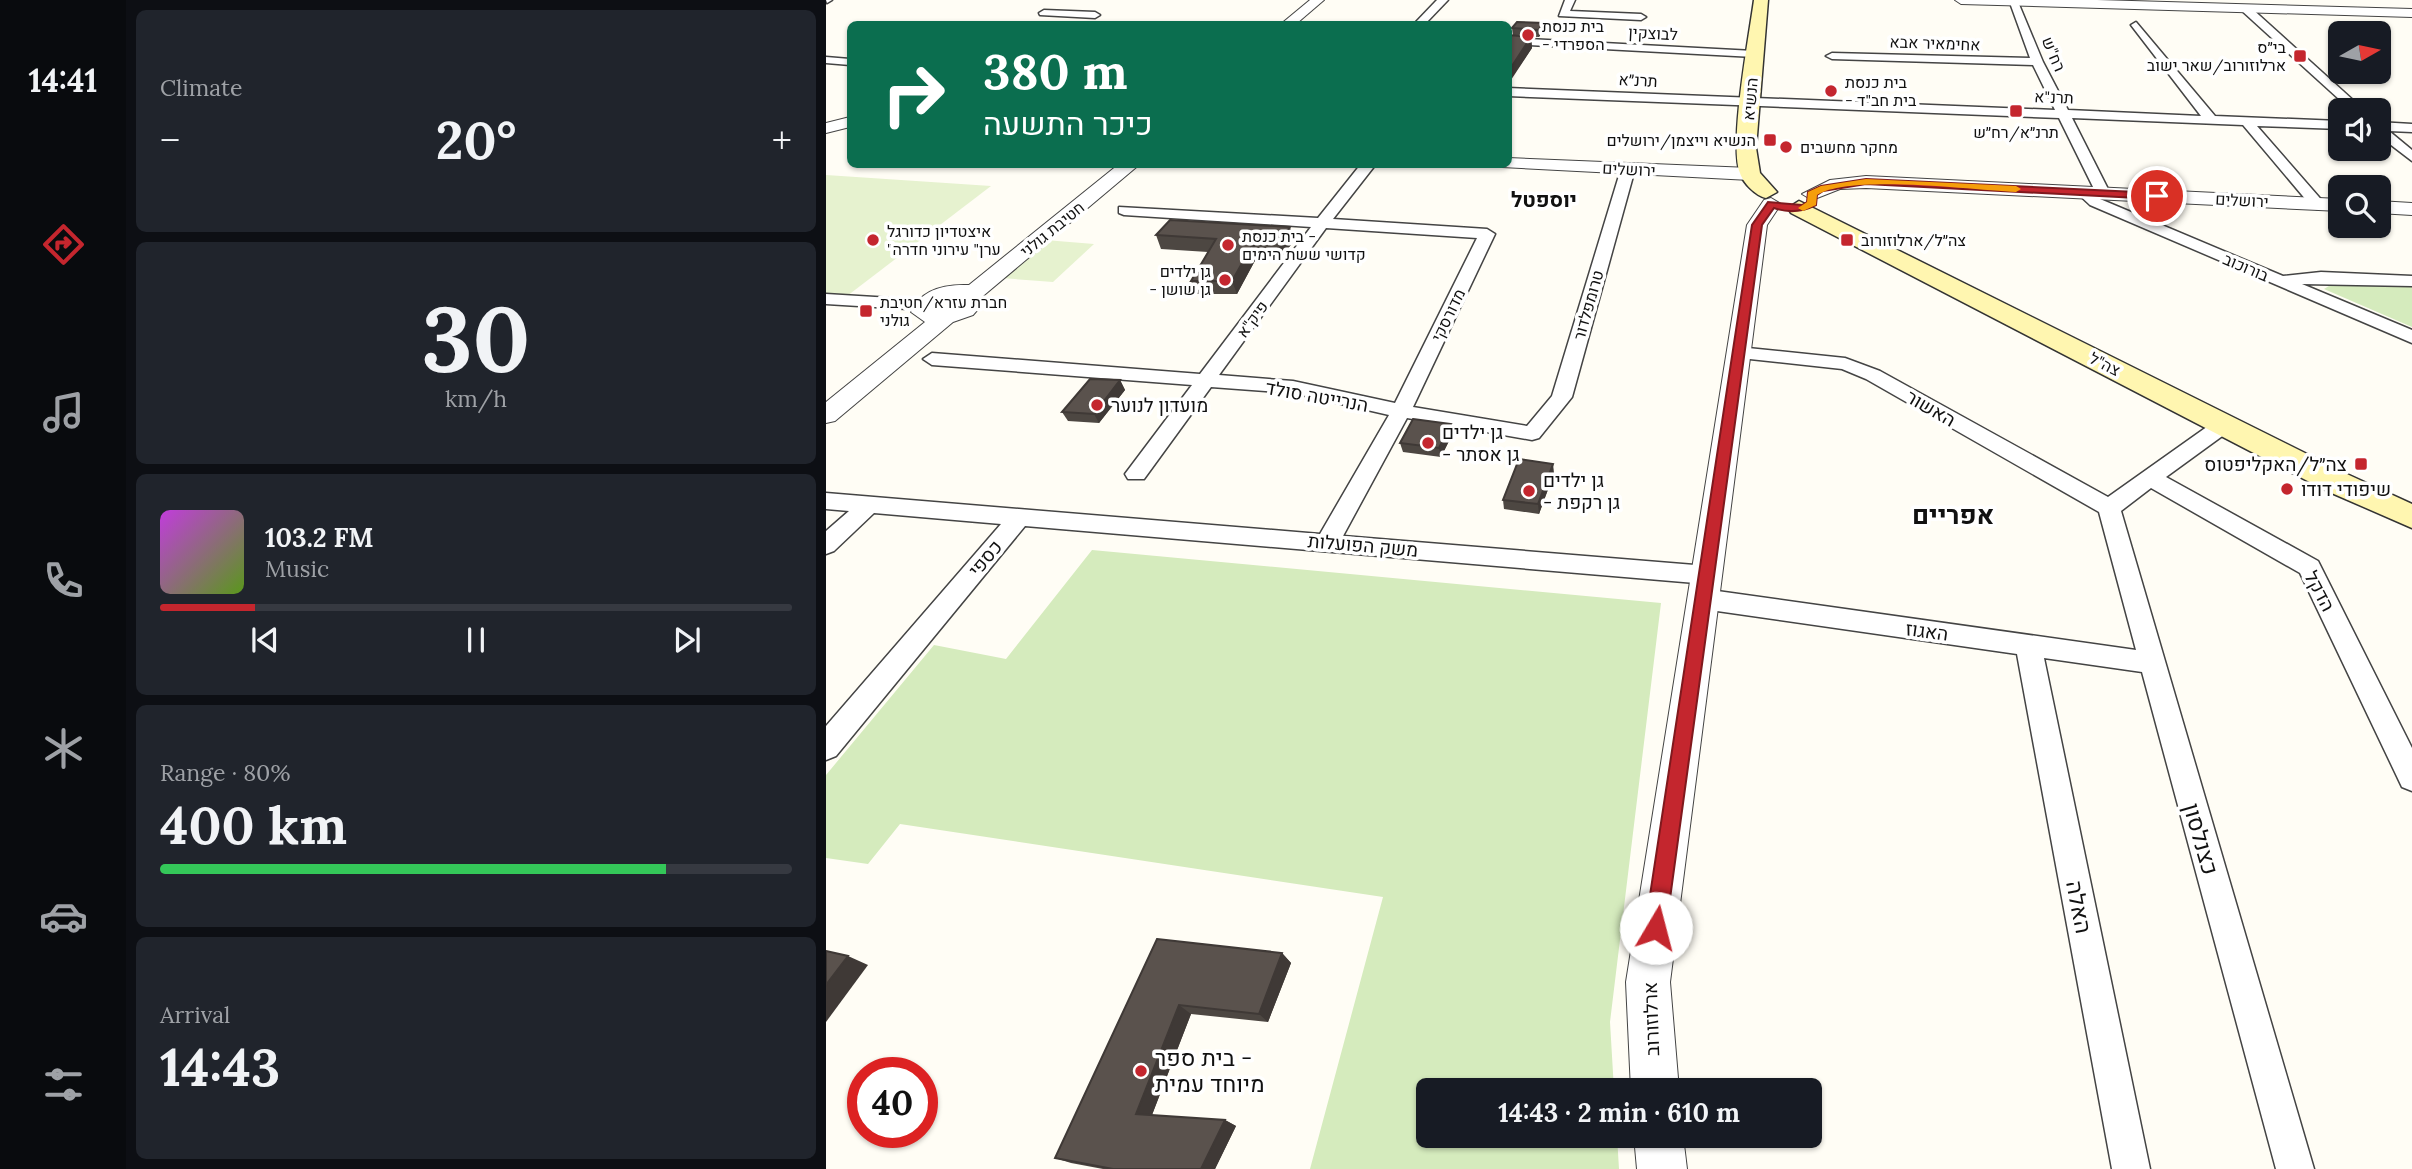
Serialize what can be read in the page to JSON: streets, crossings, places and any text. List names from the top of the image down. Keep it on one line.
{"streets":{"main road":["הנשיא","צה\"ל"],"street":["לבוצקין","אחימאיר אבא","רח\"ש","תרנ״א","תרנ\"א","ירושלים","חטיבת גולני","בורוכוב","טרומפלדור","מדורסקי","פיק\"א","הנרייטה סולד","האשור","משק הפועלות","כספי","הדקל","האגוז","כצנלסון","האלה","ארלוזורוב"]},"crossings":[["לבוצקין","הנשיא"],["אחימאיר אבא","רח\"ש"],["רח\"ש","תרנ\"א"],["רח\"ש","ירושלים"],["תרנ״א","תרנ\"א"],["תרנ״א","הנשיא"],["תרנ\"א","הנשיא"],["הנשיא","ירושלים"],["הנשיא","צה\"ל"],["הנשיא","ארלוזורוב"],["ירושלים","בורוכוב"],["ירושלים","טרומפלדור"],["ירושלים","צה\"ל"],["ירושלים","ארלוזורוב"],["טרומפלדור","הנרייטה סולד"],["מדורסקי","פיק\"א"],["מדורסקי","הנרייטה סולד"],["מדורסקי","משק הפועלות"],["פיק\"א","הנרייטה סולד"],["צה\"ל","ארלוזורוב"],["האשור","כצנלסון"],["האשור","ארלוזורוב"],["משק הפועלות","כספי"],["משק הפועלות","האגוז"],["משק הפועלות","ארלוזורוב"],["האגוז","כצנלסון"],["האגוז","האלה"],["האגוז","ארלוזורוב"]],"districts":["יוספטל","אפריים"],"places":{"other":["בית כנסת - הספרדי","בית כנסת - בית חב\"ד","מחקר מחשבים","איצטדיון כדורגל \"ערן\" עירוני חדרה","בית כנסת - קדושי ששת הימים","גן ילדים - גן שושן","מועדון לנוער","גן ילדים - גן אסתר","שיפודי דודו","גן ילדים - גן רקפת","בית ספר - מיוחד עמית"],"transit":["בי״ס ארלוזורוב/שאר ישוב","תרנ״א/רח״ש","הנשיא וייצמן/ירושלים","צה״ל/ארלוזורוב","חברת עזרא/חטיבת גולני","צה״ל/האקליפטוס"]},"north":"right","page":{"tabs":"14:41","tile":["Climate",["30","km/h"],["Range · 80%","400 km"],["Arrival","14:43"]],"turn":["380 m","כיכר התשעה"],"heat":["−","20°","+"],"song":["103.2 FM","Music"],"limit":"40","trip":"14:43 · 2 min · 610 m"}}
